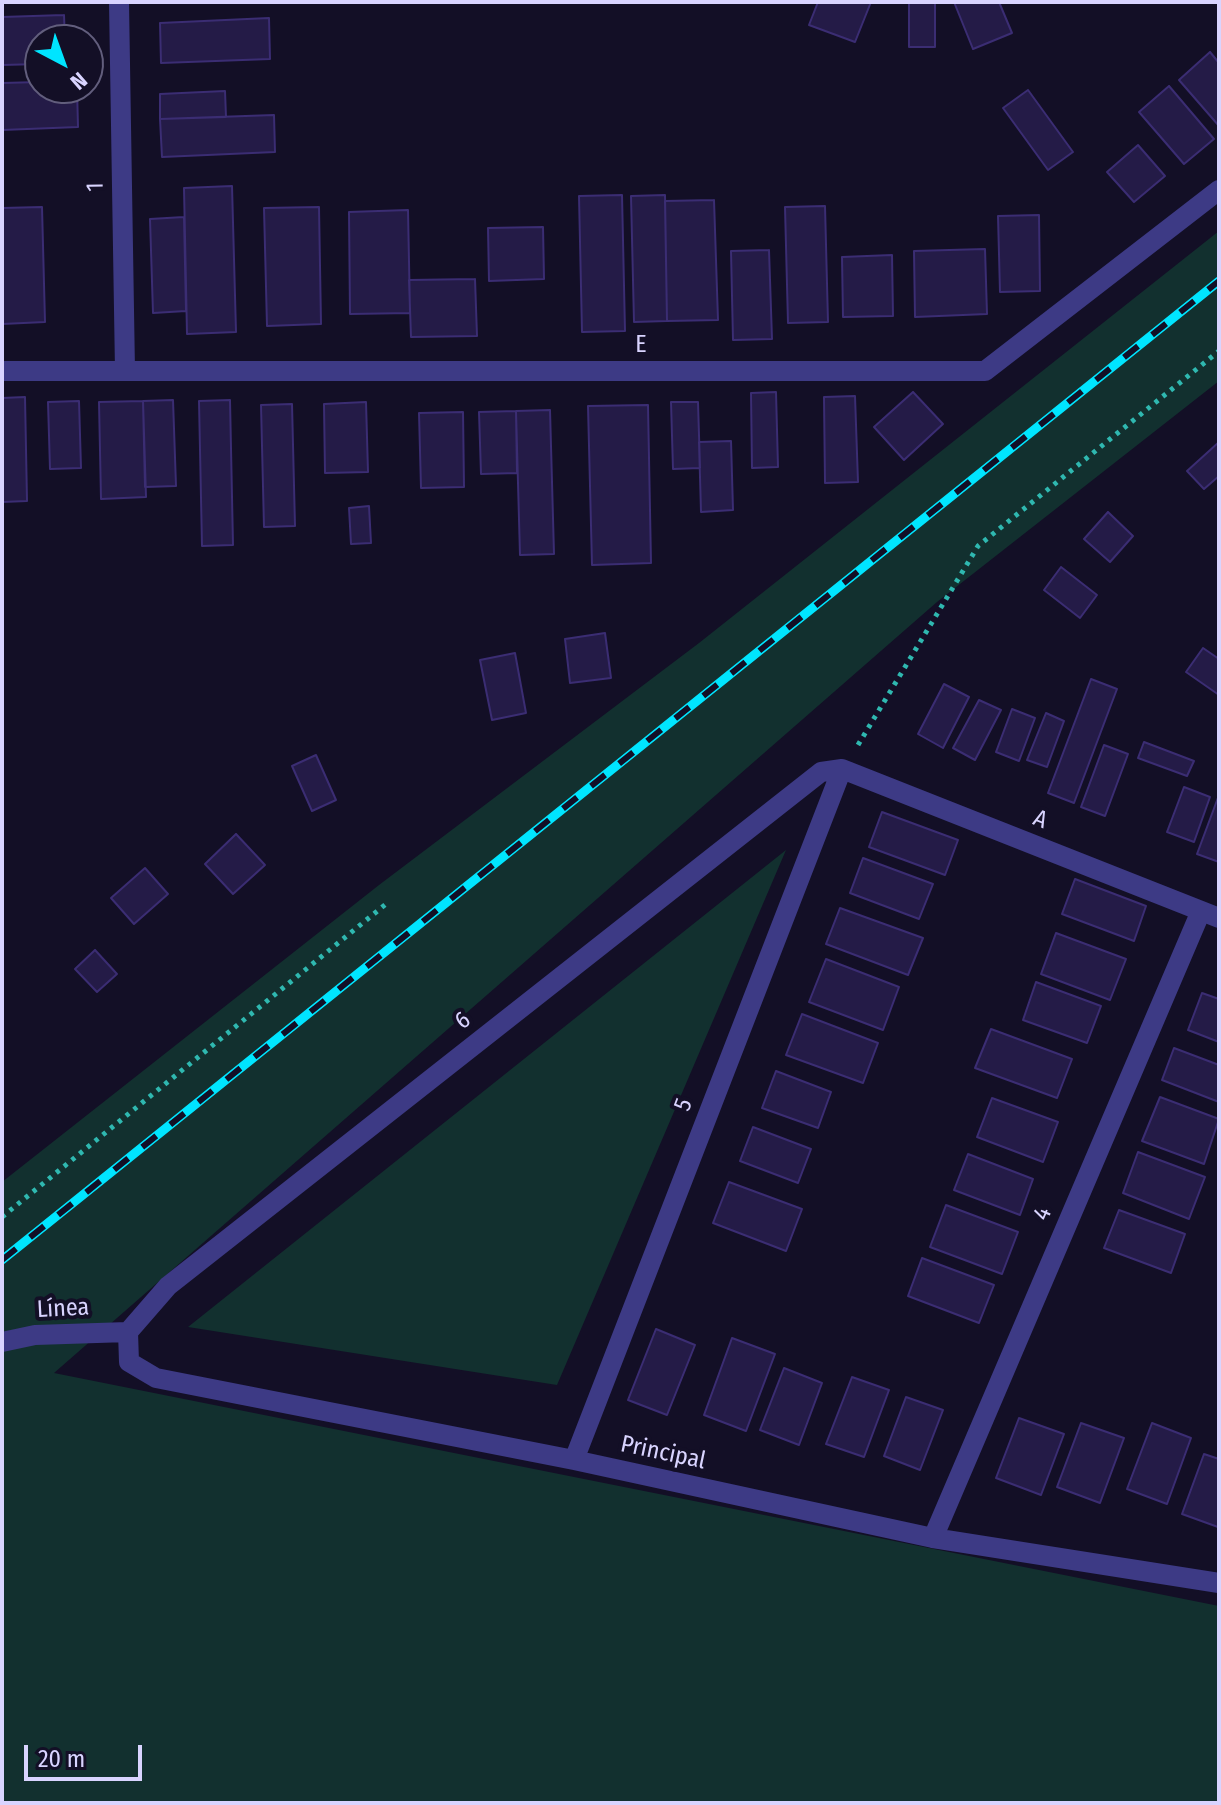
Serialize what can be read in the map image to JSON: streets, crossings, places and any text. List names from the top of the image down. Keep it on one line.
{"streets":{"street":["1","E","A","6","5","4","Línea","Principal"]},"crossings":[["1","E"],["A","6"],["A","5"],["A","4"],["6","5"],["6","Línea"],["6","Principal"],["5","Principal"],["4","Principal"],["Línea","Principal"]],"scale_bar":"20 m","north":"bottom right"}
